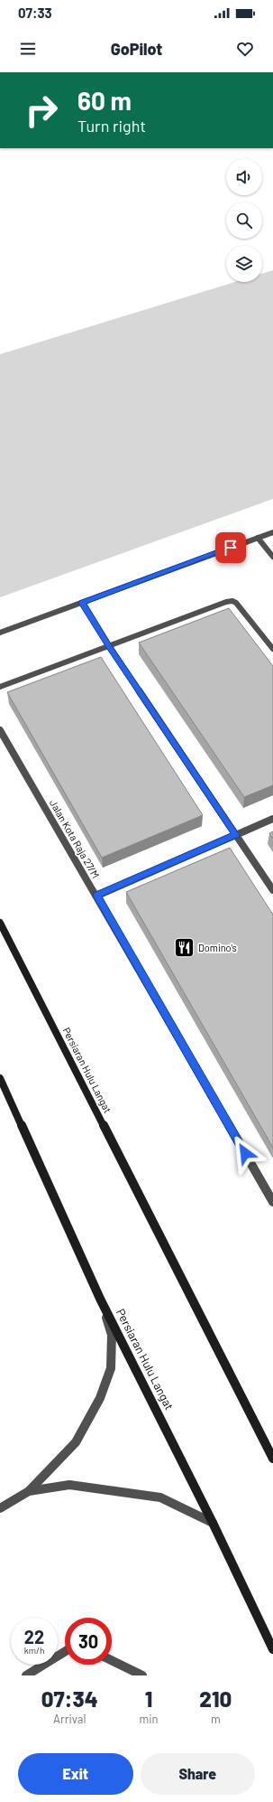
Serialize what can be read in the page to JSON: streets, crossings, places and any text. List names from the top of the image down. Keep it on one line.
{"streets":{"main road":["Persiaran Hulu Langat"],"street":["Jalan Kota Raja 27/M"]},"places":{"restaurant":["Domino's"]},"page":{"status":"07:33","header":"GoPilot","turn":["60 m","Turn right"],"speed":"22 km/h","limit":"30","eta":["07:34","Arrival","1","min","210","m"],"buttons":["Exit","Share"]}}
